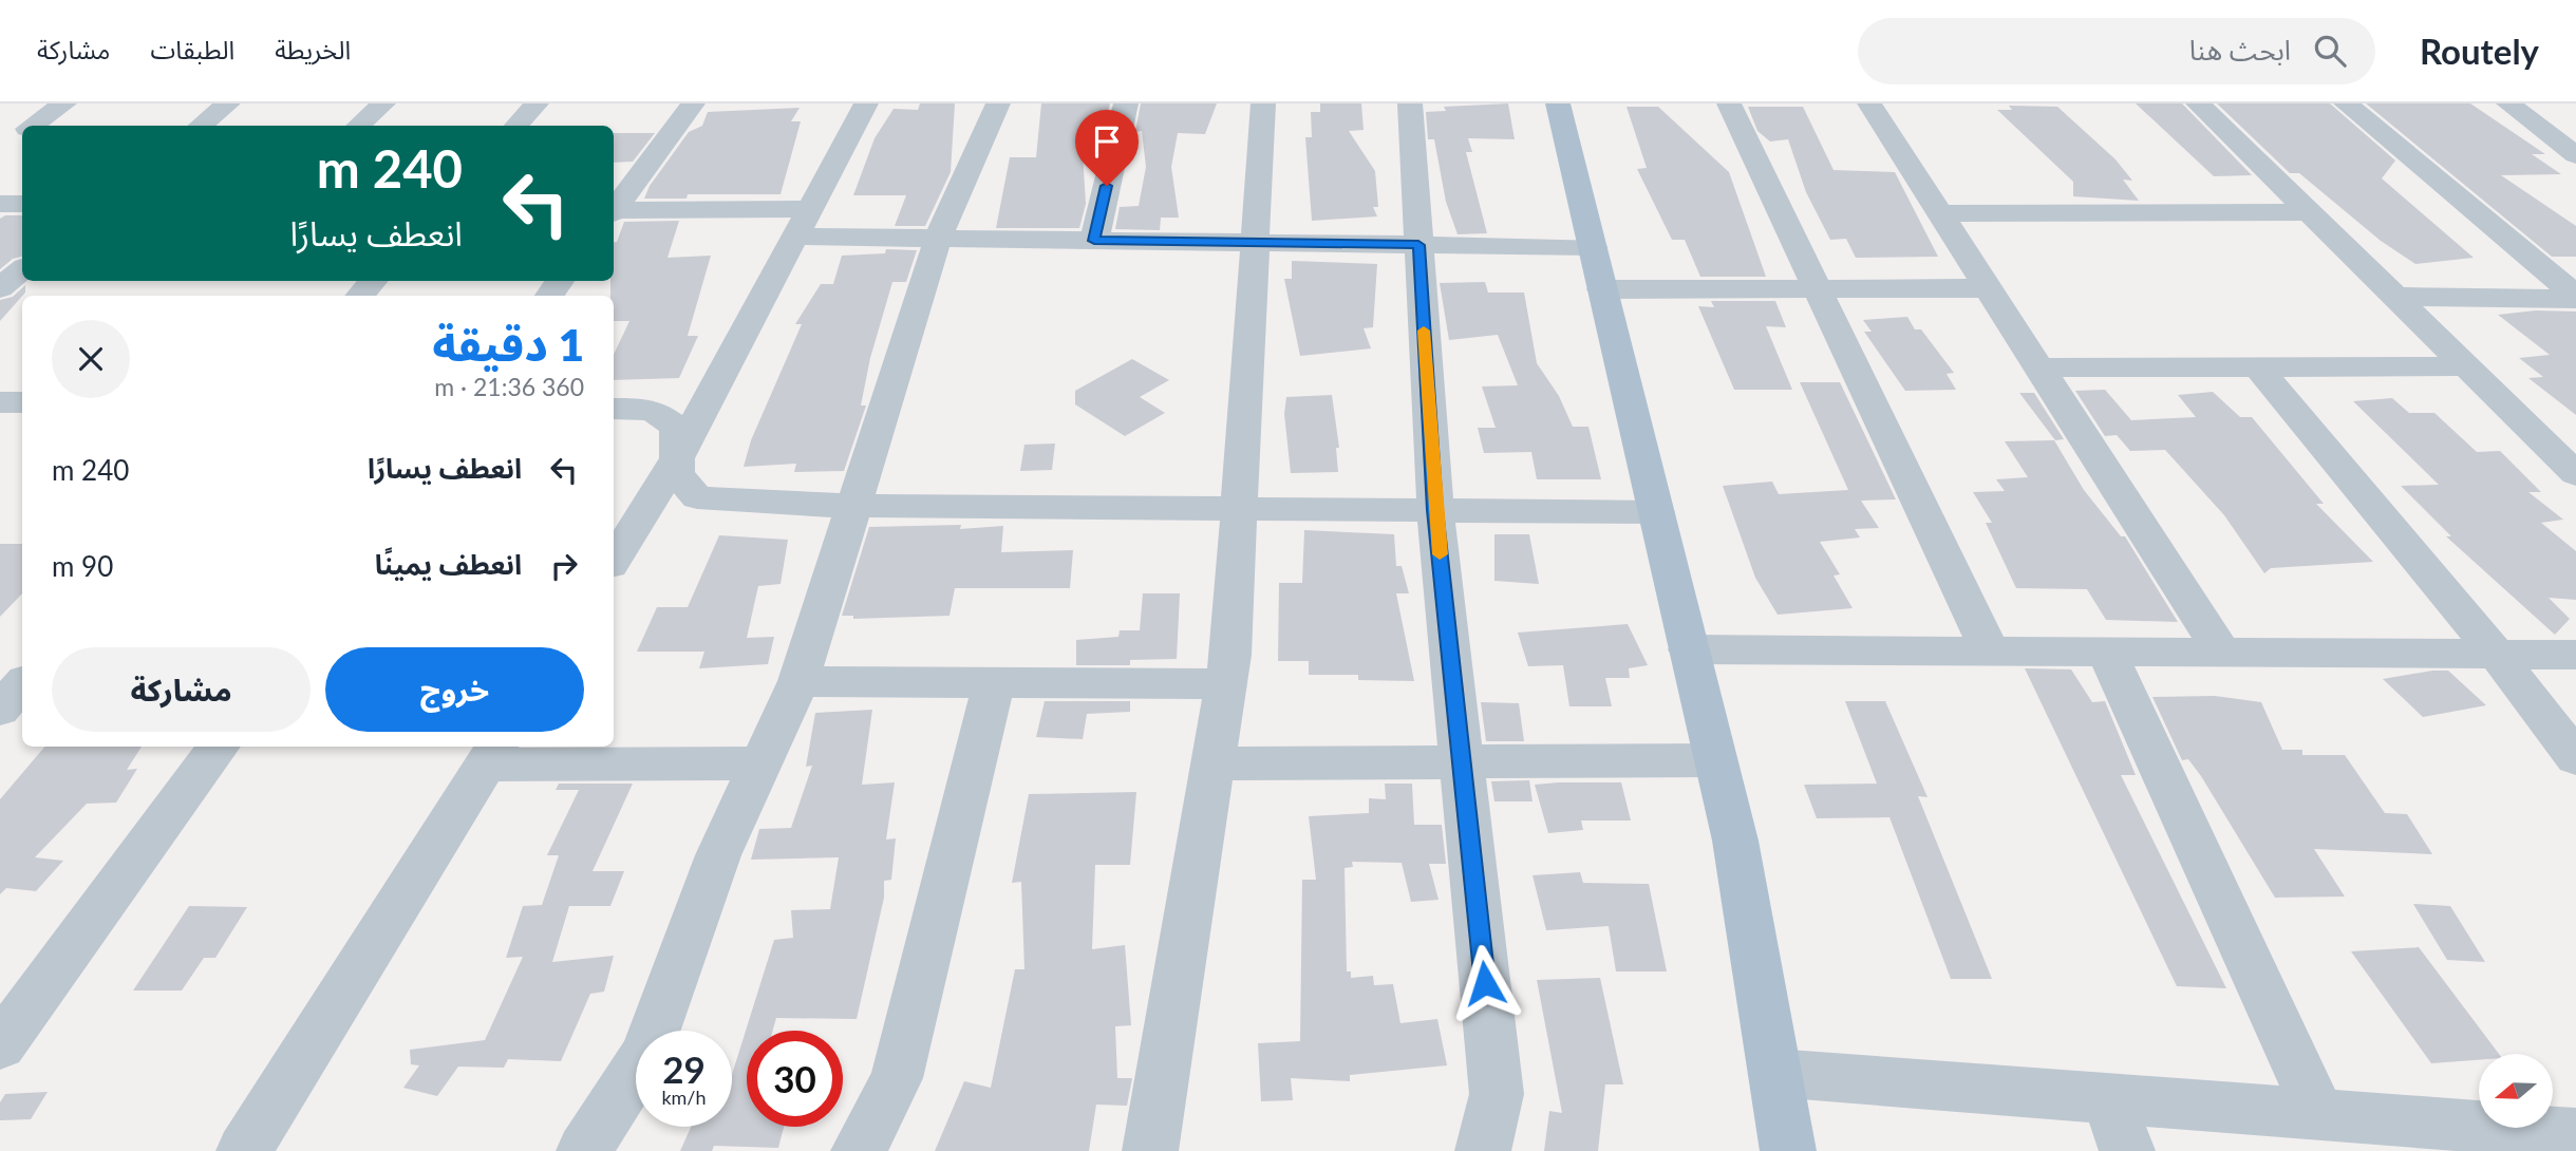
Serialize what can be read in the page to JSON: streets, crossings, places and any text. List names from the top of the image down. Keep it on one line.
{"north":"left","page":{"header":"Routely","search":"ابحث هنا","nav":["الخريطة","الطبقات","مشاركة"],"turn":["240 m","انعطف يسارًا"],"heading":["1 دقيقة","360 m · 21:36"],"list":[{"name":"انعطف يسارًا","value":"240 m"},{"name":"انعطف يمينًا","value":"90 m"}],"buttons":["خروج","مشاركة"],"speed":"29 km/h","limit":"30"}}
